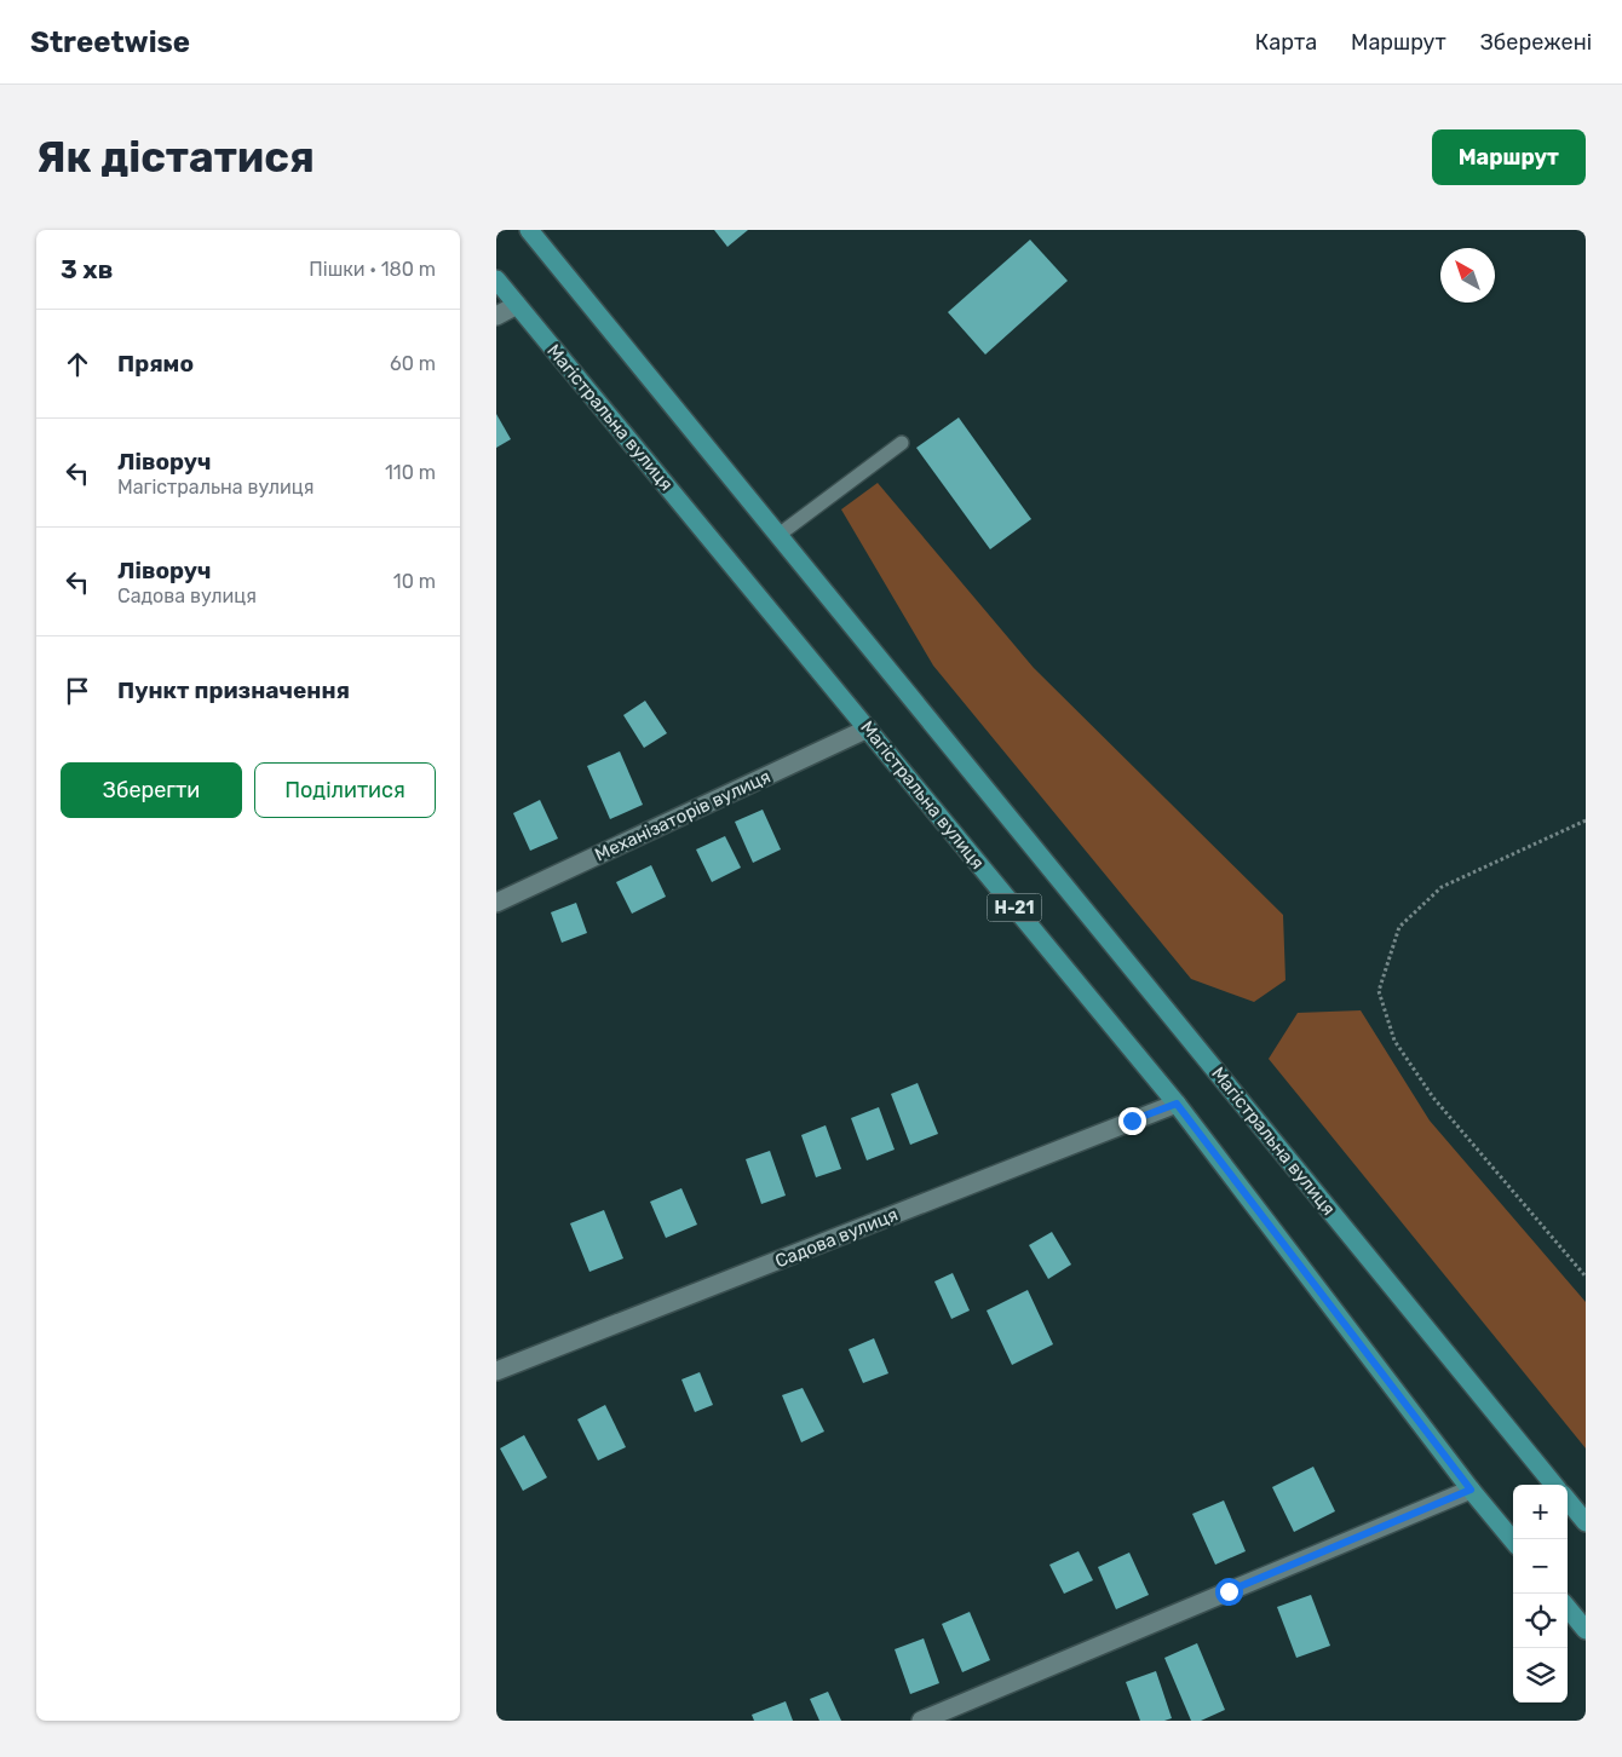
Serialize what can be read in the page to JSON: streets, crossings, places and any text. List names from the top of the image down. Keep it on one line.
{"streets":{"main road":["Магістральна вулиця","Н-21"],"street":["Механізаторів вулиця","Садова вулиця"]},"crossings":[["Магістральна вулиця","Механізаторів вулиця"],["Магістральна вулиця","Садова вулиця"]],"north":"top left","page":{"header":"Streetwise","nav":["Карта","Маршрут","Збережені"],"buttons":["Маршрут",["Зберегти","Поділитися"]],"title":"Як дістатися","heading":["3 хв","Пішки · 180 m"],"list":[["Прямо","60 m"],["Ліворуч","Магістральна вулиця","110 m"],["Ліворуч","Садова вулиця","10 m"],"Пункт призначення"],"map_buttons":["+","−"]}}
